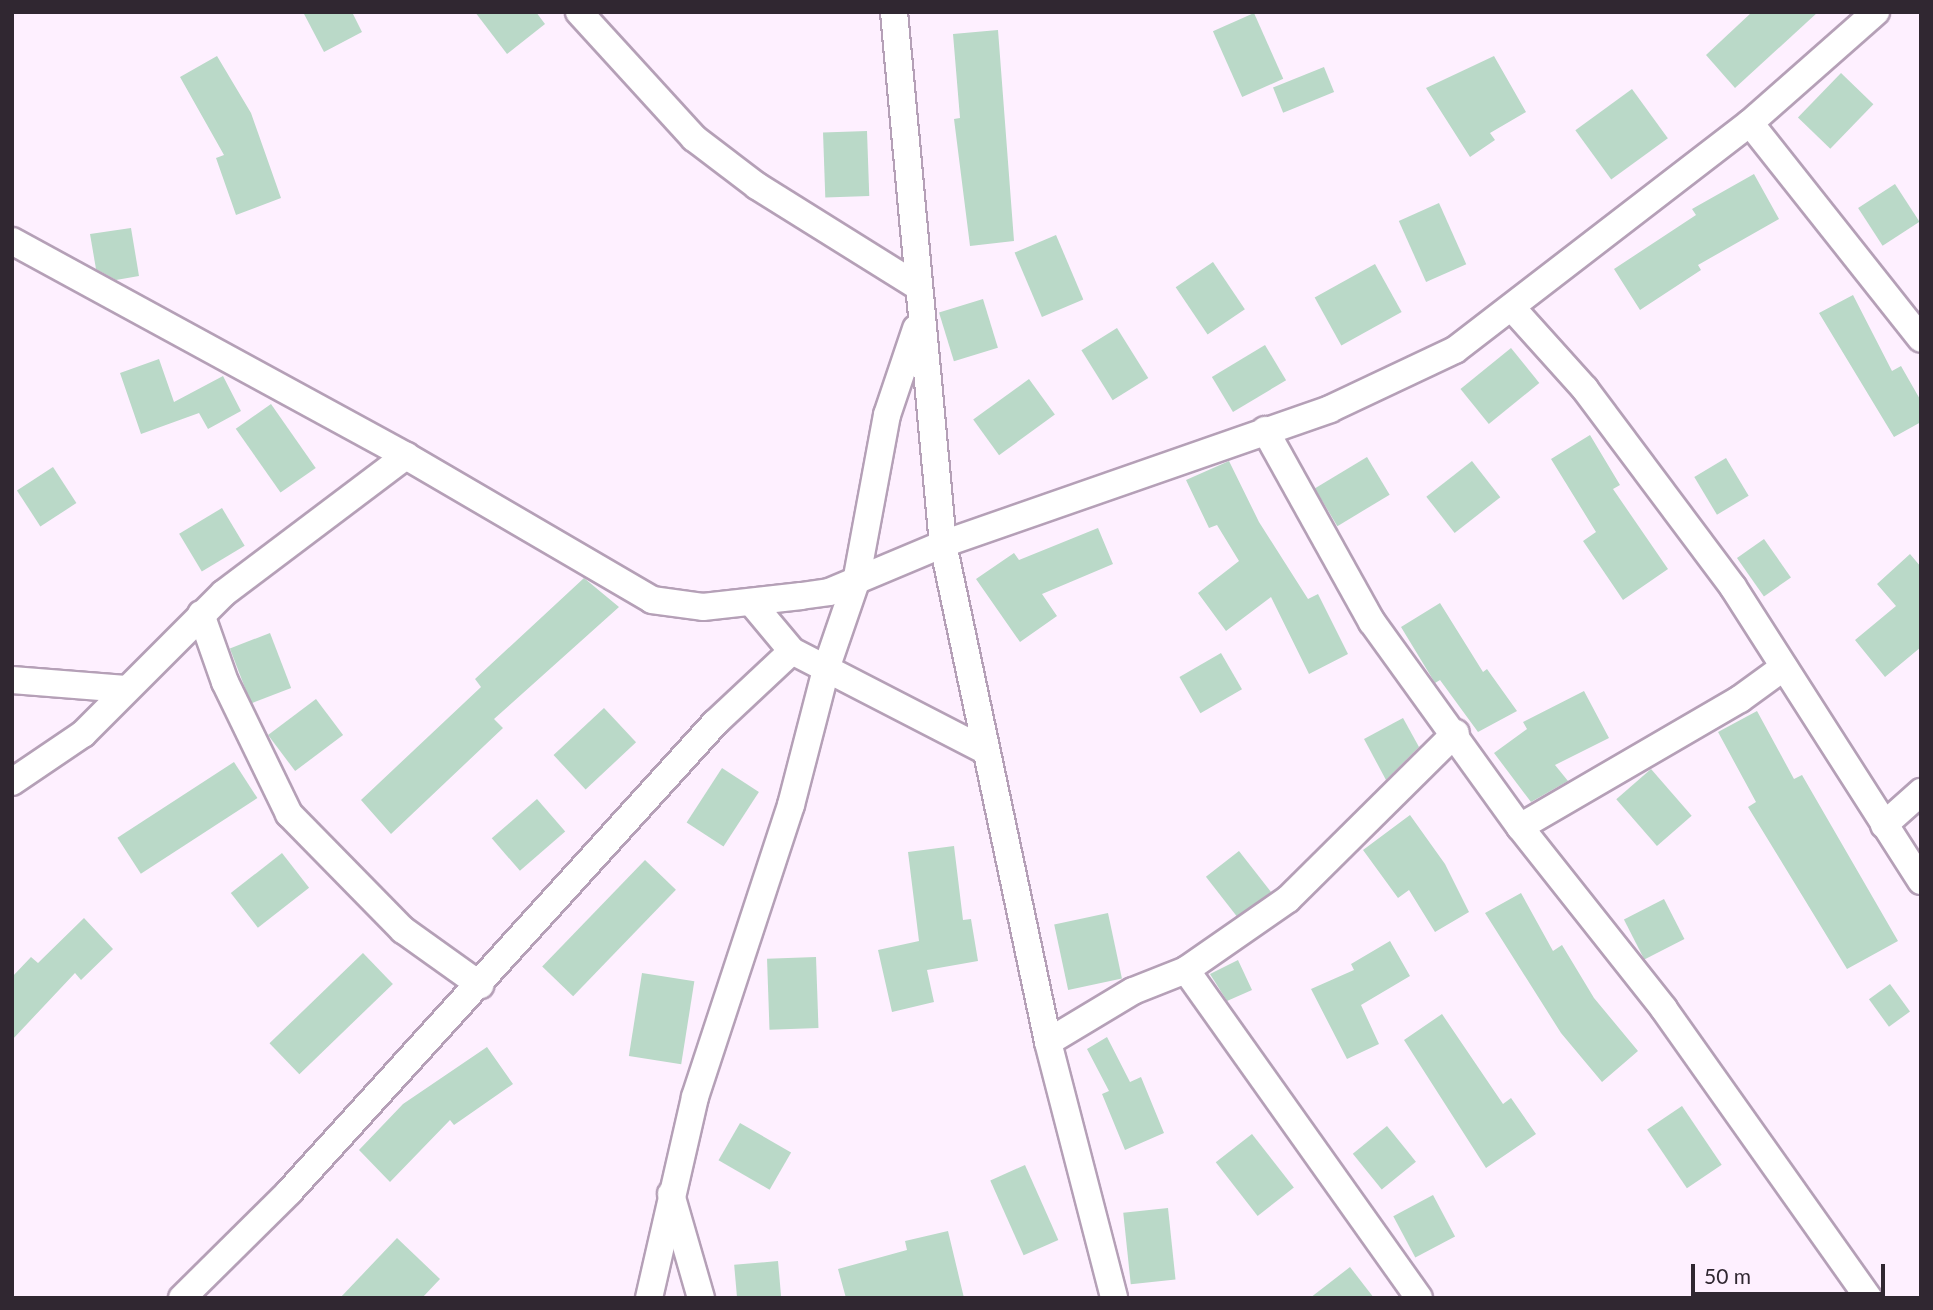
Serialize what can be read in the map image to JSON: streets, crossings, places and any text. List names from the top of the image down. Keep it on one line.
{"scale_bar":"50 m"}
